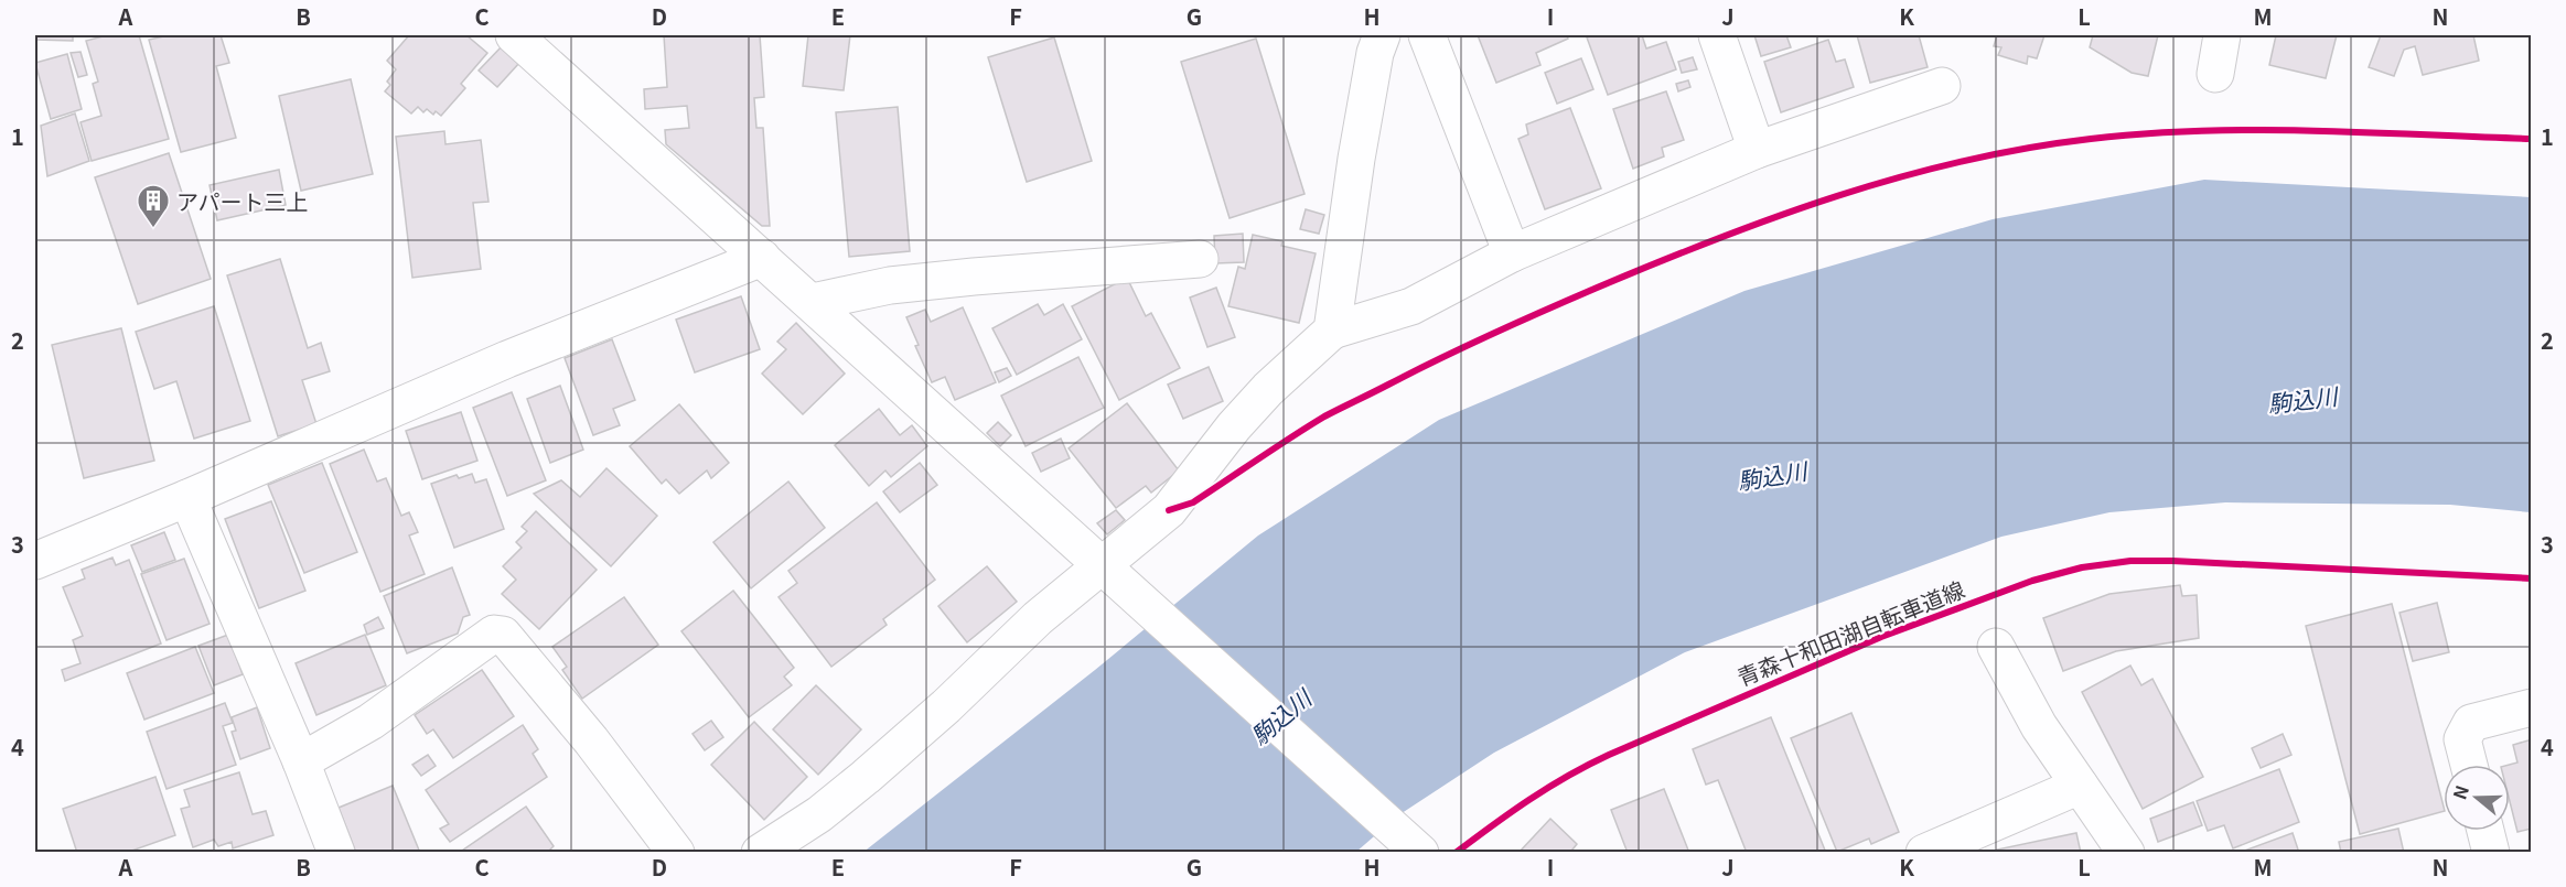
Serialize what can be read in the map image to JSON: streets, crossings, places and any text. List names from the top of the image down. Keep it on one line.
{"streets":{"cycle path":["青森十和田湖自転車道線"]},"water":["駒込川"],"places":{"building":["アパート三上"]},"north":"left","grid":{"columns":["A","B","C","D","E","F","G","H","I","J","K","L","M","N"],"rows":["1","2","3","4"]}}
